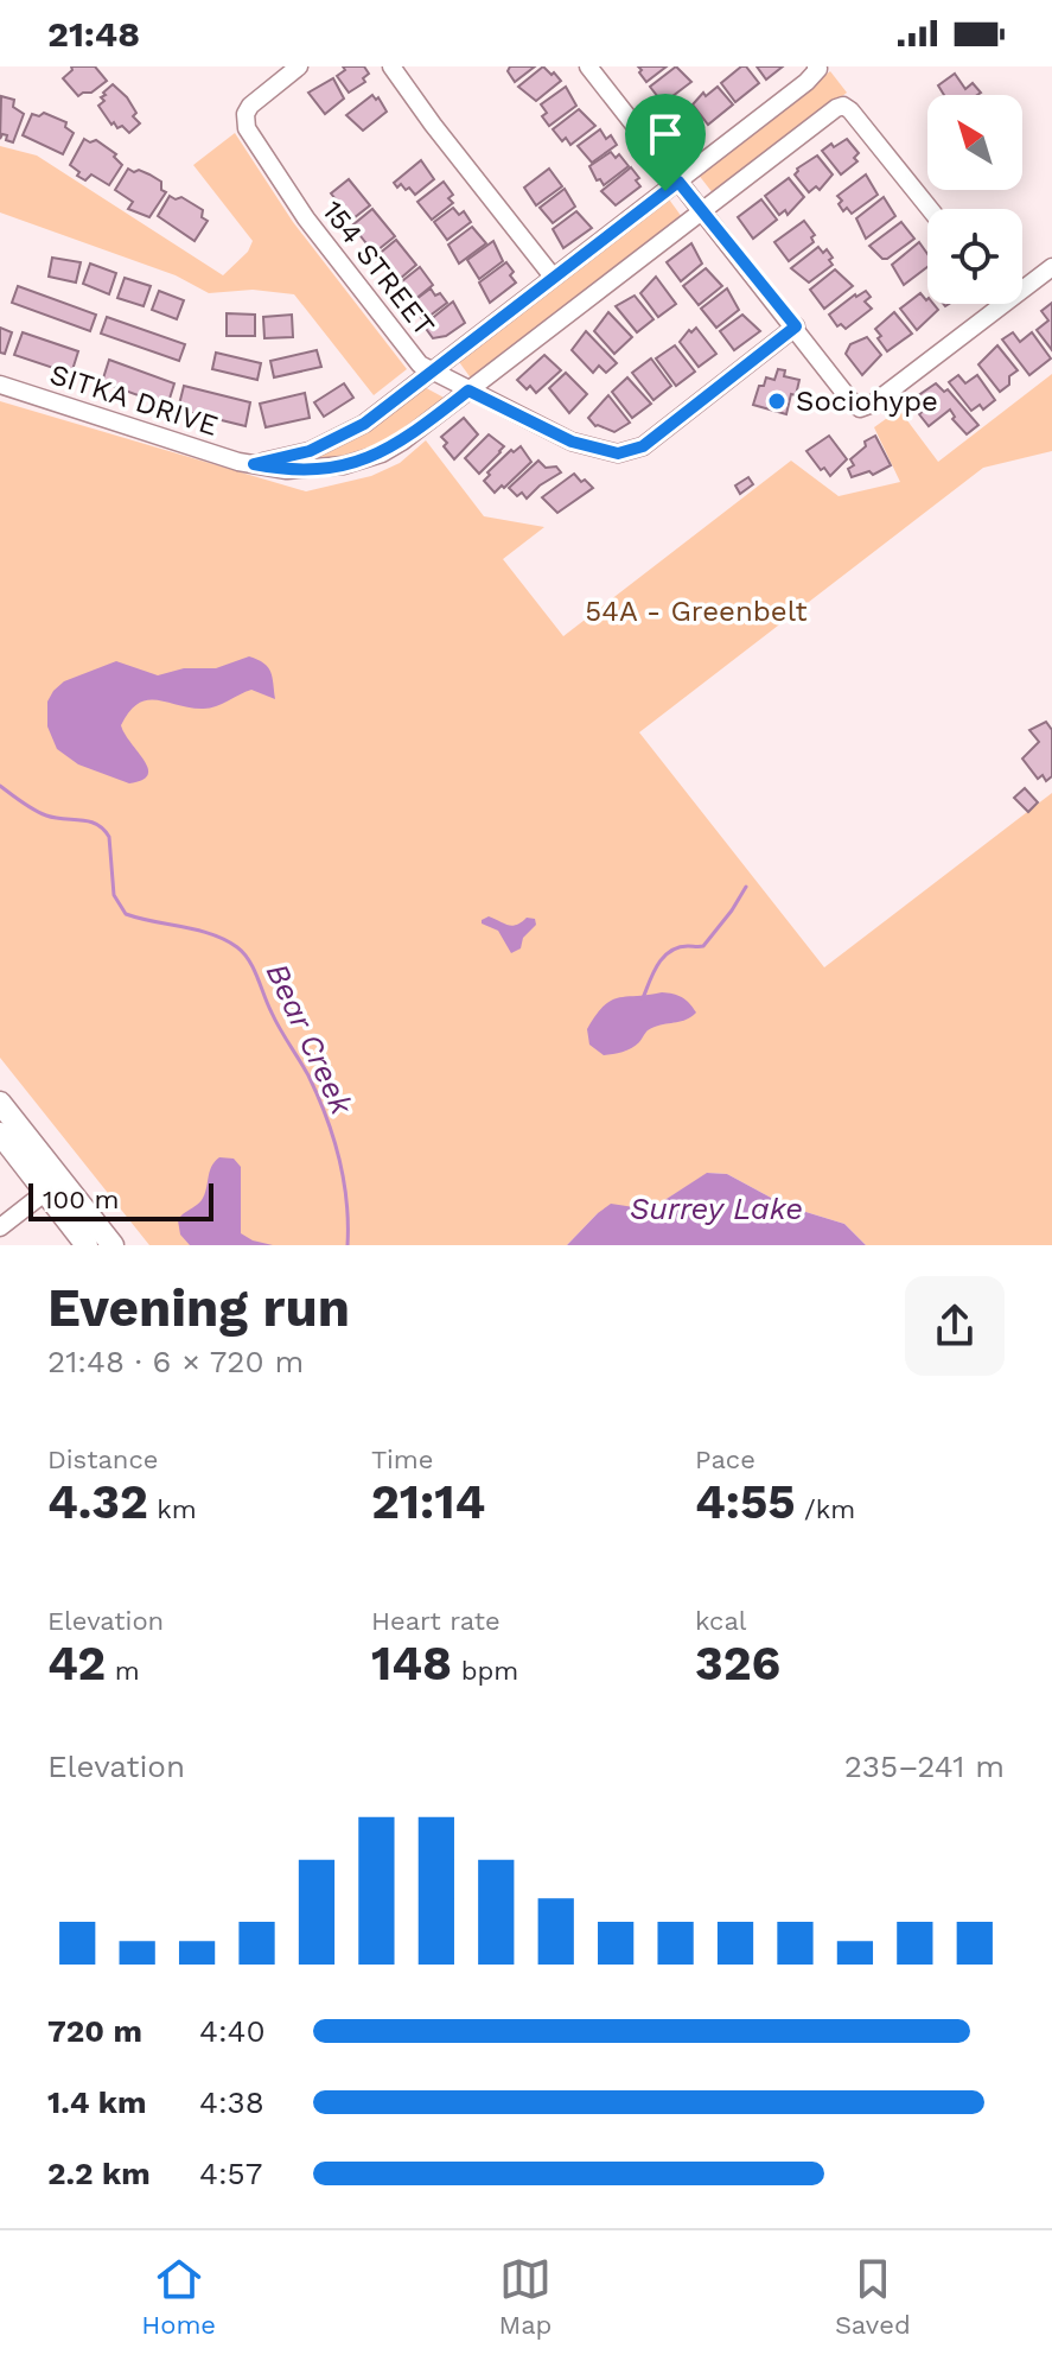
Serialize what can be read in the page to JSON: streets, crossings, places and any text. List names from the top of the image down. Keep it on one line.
{"streets":{"street":["154 STREET","SITKA DRIVE"]},"crossings":[["154 STREET","SITKA DRIVE"]],"water":["Bear Creek","Surrey Lake"],"parks":["54A - Greenbelt"],"places":["Sociohype"],"scale_bar":"100 m","north":"top left","page":{"status":"21:48","scale":"100 m","heading":["Evening run","21:48 · 6 × 720 m"],"stats":[["Distance","4.32 km"],["Time","21:14"],["Pace","4:55 /km"],["Elevation","42 m"],["Heart rate","148 bpm"],["kcal","326"]],"chart":["Elevation","235–241 m"],"list":[{"name":"720 m","note":"4:40"},{"name":"1.4 km","note":"4:38"},{"name":"2.2 km","note":"4:57"}],"tabs":["Home","Map","Saved"]}}
